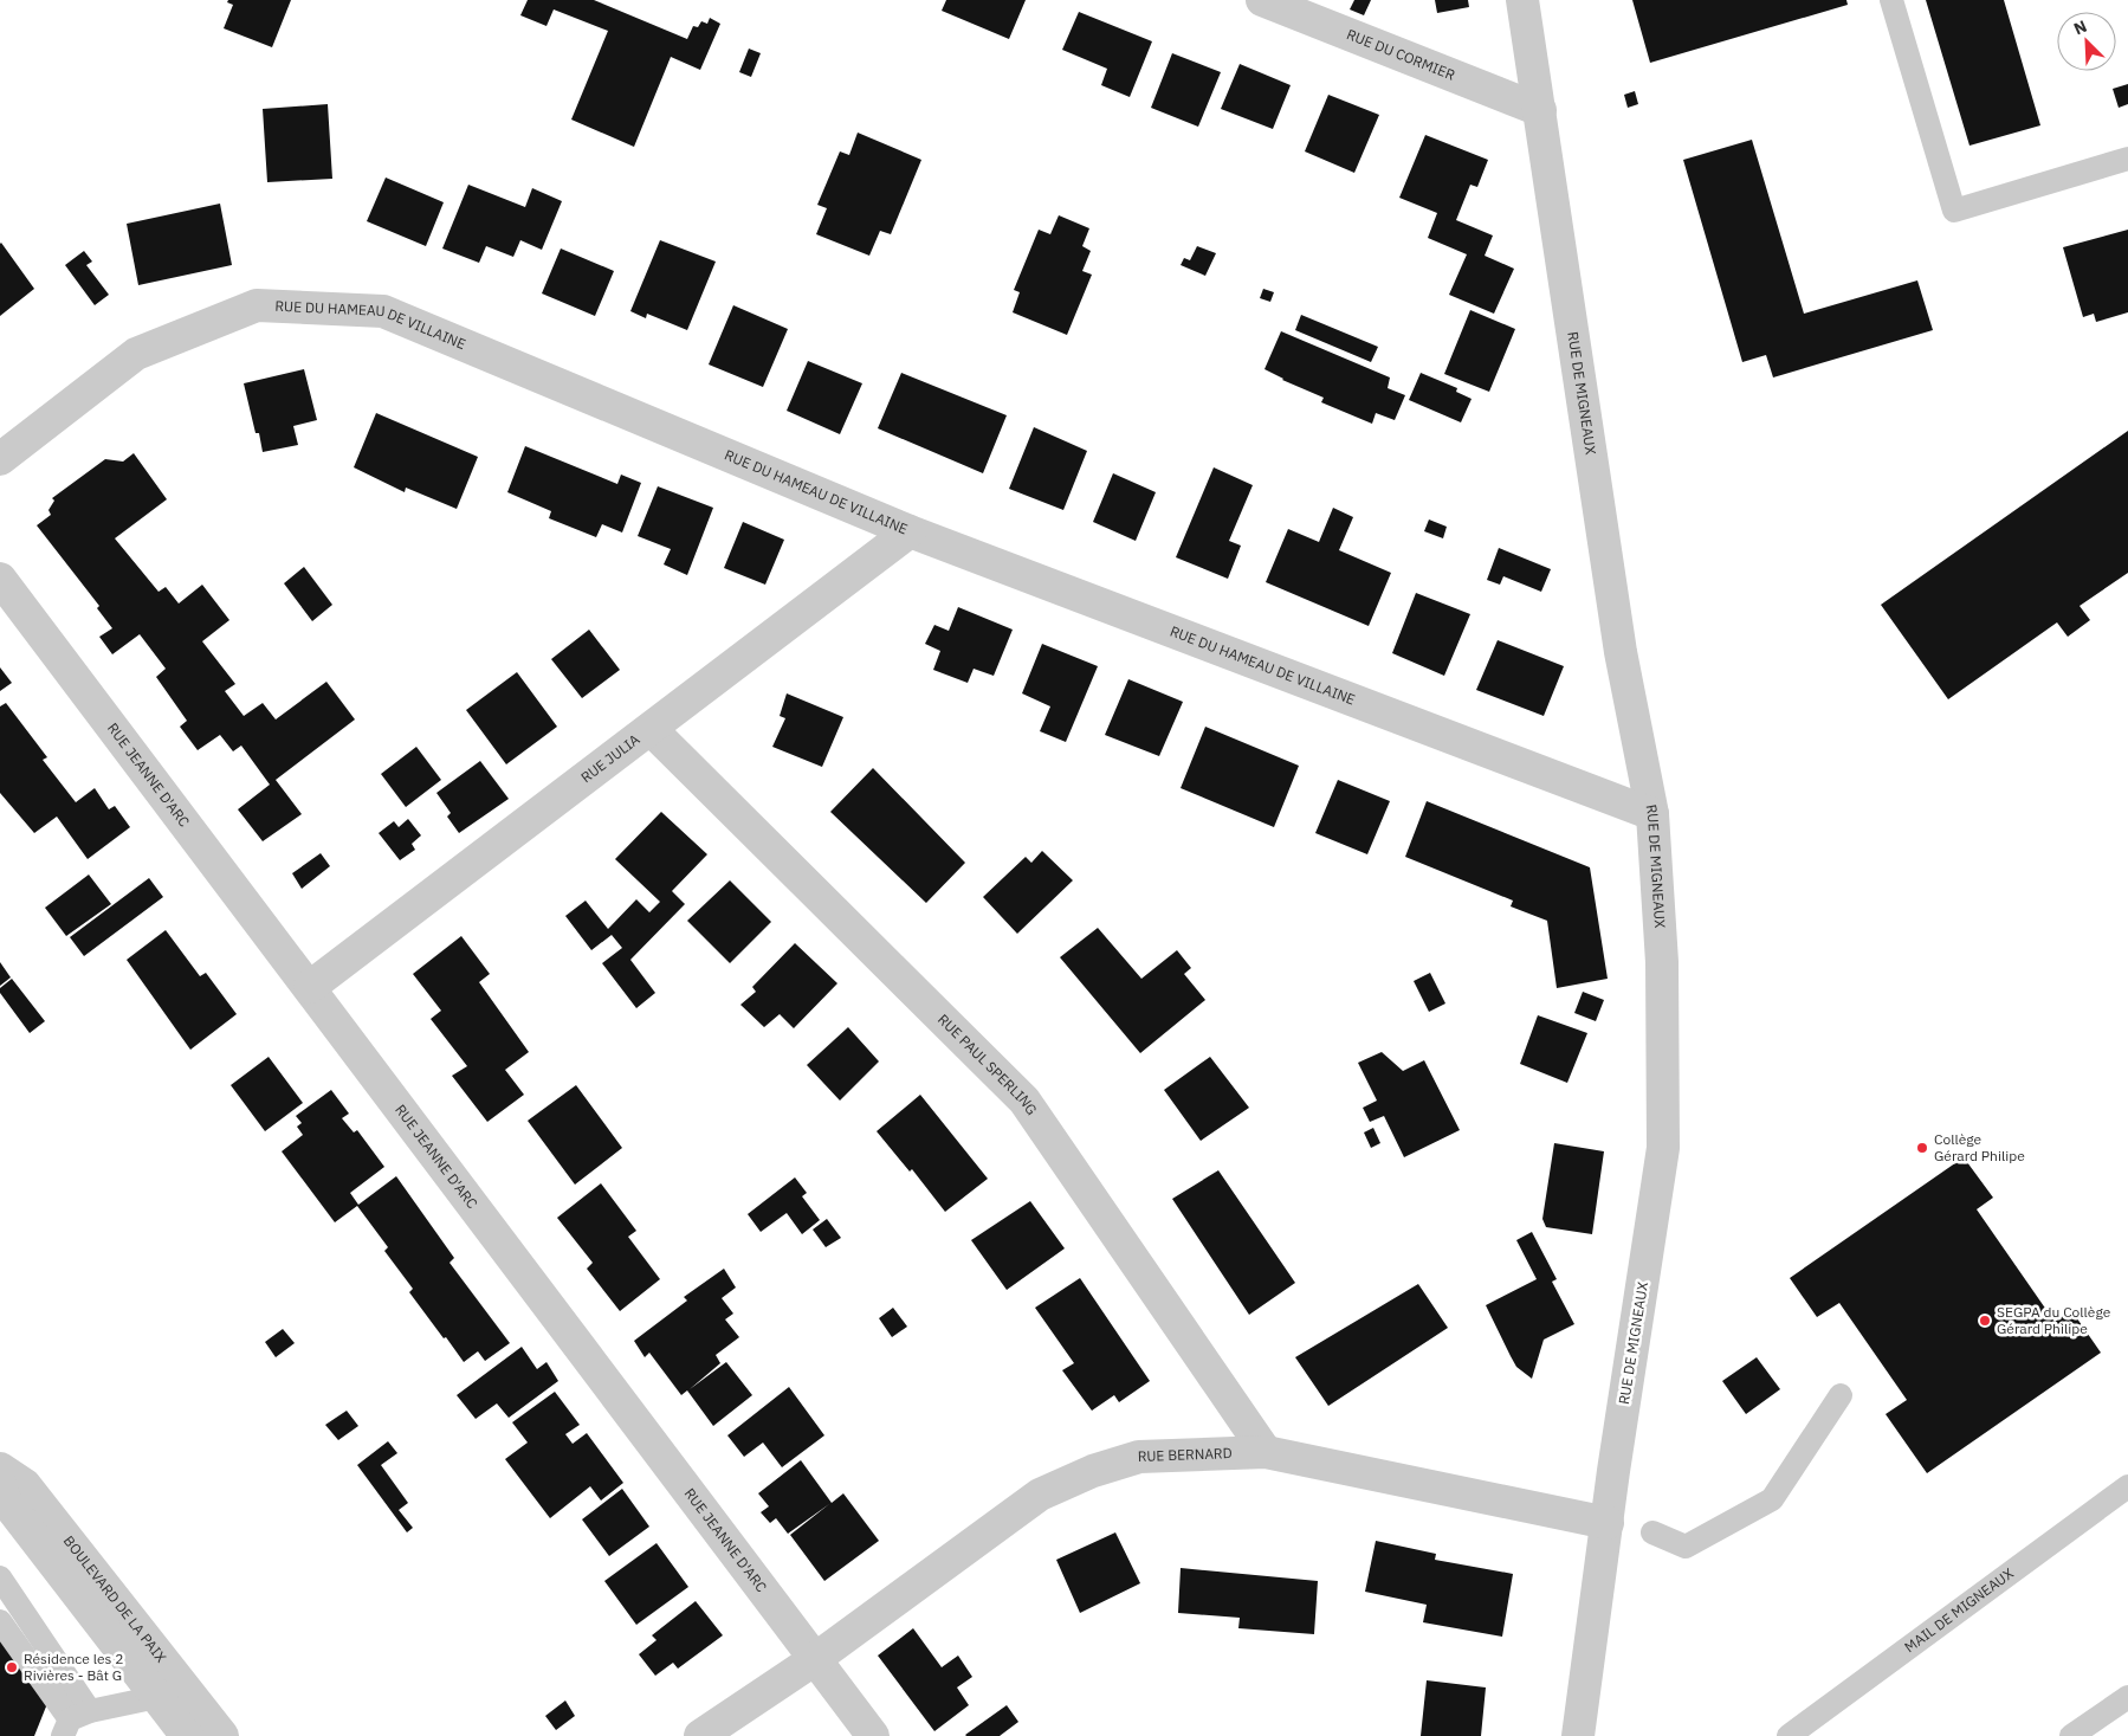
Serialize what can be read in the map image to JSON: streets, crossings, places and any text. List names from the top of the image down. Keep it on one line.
{"streets":{"street":["RUE DU CORMIER","RUE DU HAMEAU DE VILLAINE","RUE DE MIGNEAUX","RUE JULIA","RUE JEANNE D'ARC","RUE PAUL SPERLING","RUE BERNARD","BOULEVARD DE LA PAIX"],"lane":["MAIL DE MIGNEAUX"]},"crossings":[["RUE DU CORMIER","RUE DE MIGNEAUX"],["RUE DU HAMEAU DE VILLAINE","RUE DE MIGNEAUX"],["RUE DU HAMEAU DE VILLAINE","RUE JULIA"],["RUE DE MIGNEAUX","RUE BERNARD"],["RUE JULIA","RUE JEANNE D'ARC"],["RUE JULIA","RUE PAUL SPERLING"],["RUE JEANNE D'ARC","RUE BERNARD"],["RUE PAUL SPERLING","RUE BERNARD"]],"places":["Collège Gérard Philipe","SEGPA du Collège Gérard Philipe","Résidence les 2 Rivières - Bât G"],"north":"top left"}
